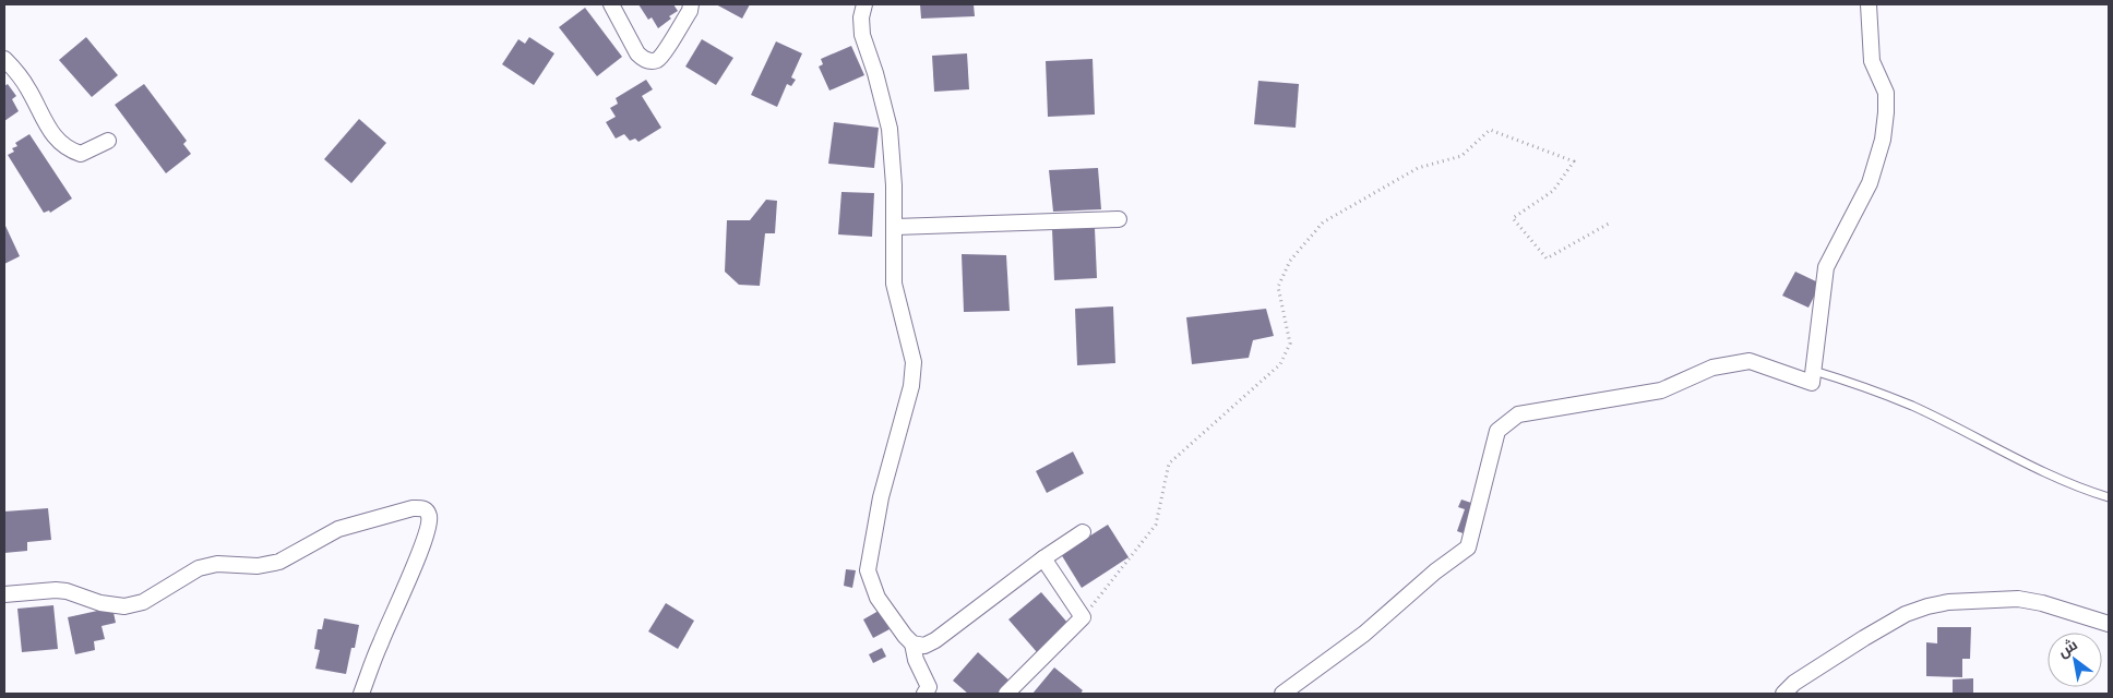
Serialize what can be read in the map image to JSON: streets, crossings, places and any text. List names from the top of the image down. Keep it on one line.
{"north":"top left"}
